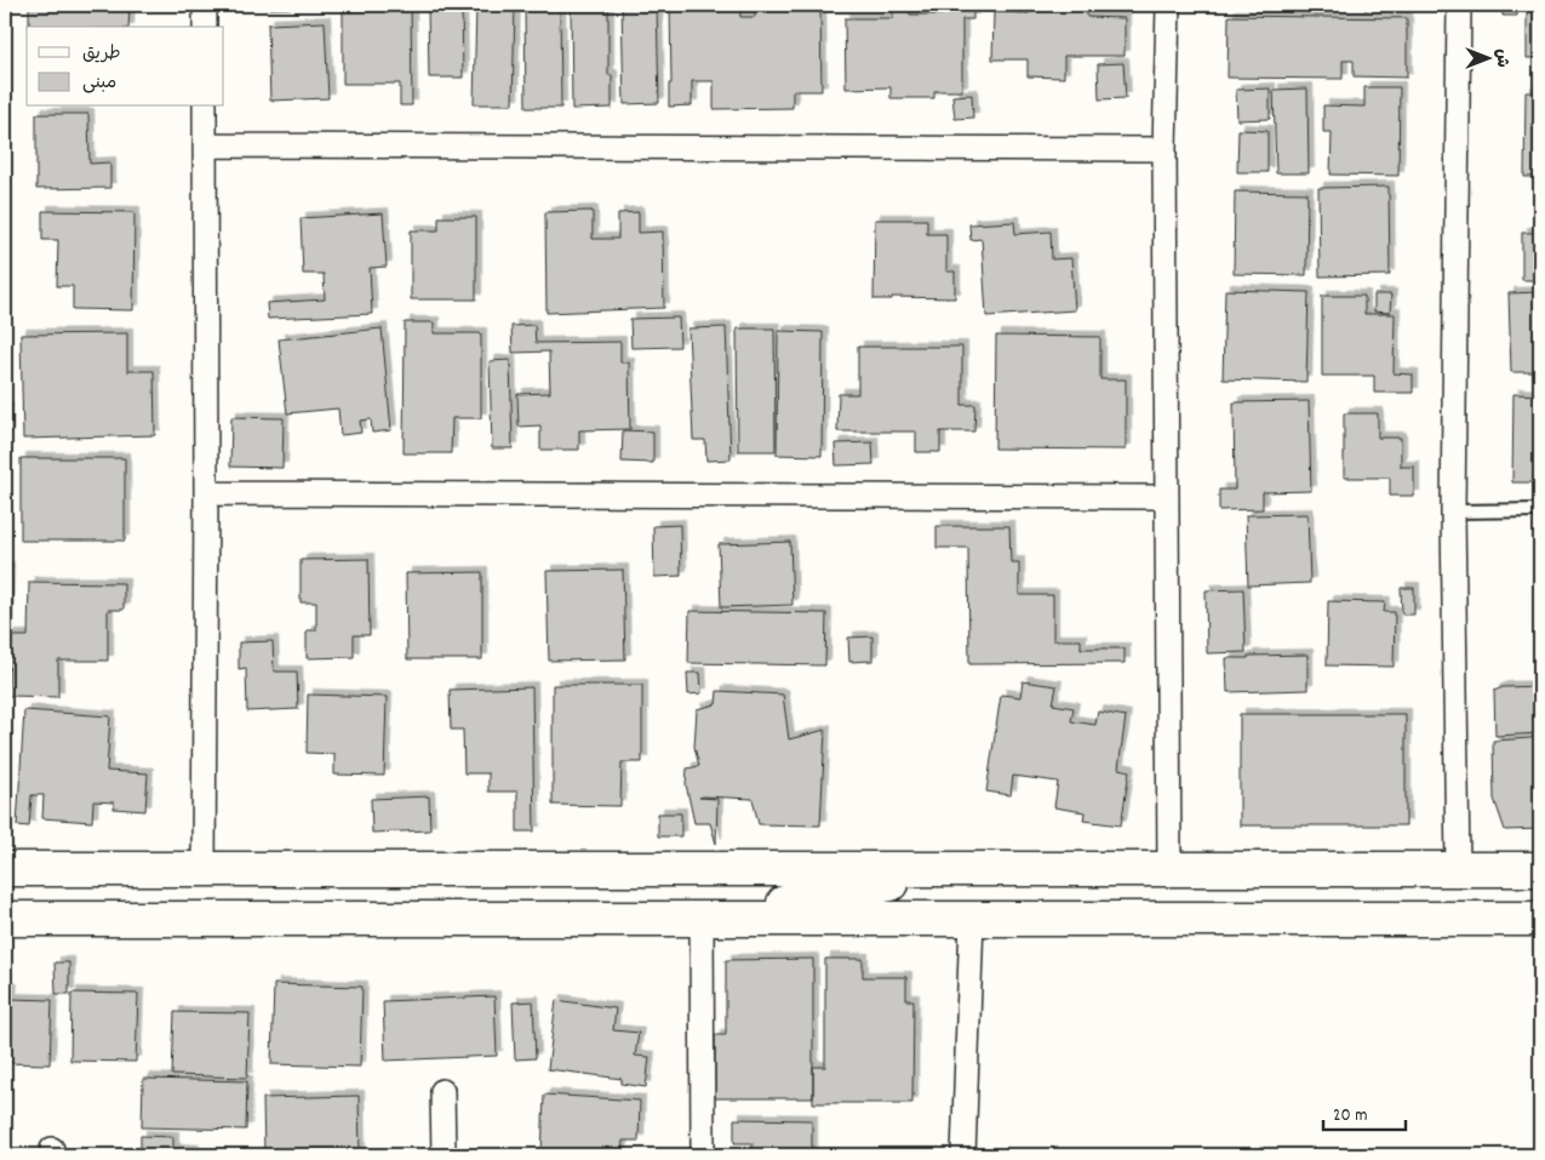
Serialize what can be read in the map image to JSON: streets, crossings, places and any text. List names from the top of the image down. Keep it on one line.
{"legend":["طريق","مبنى"],"scale_bar":"20 m","north":"right"}
